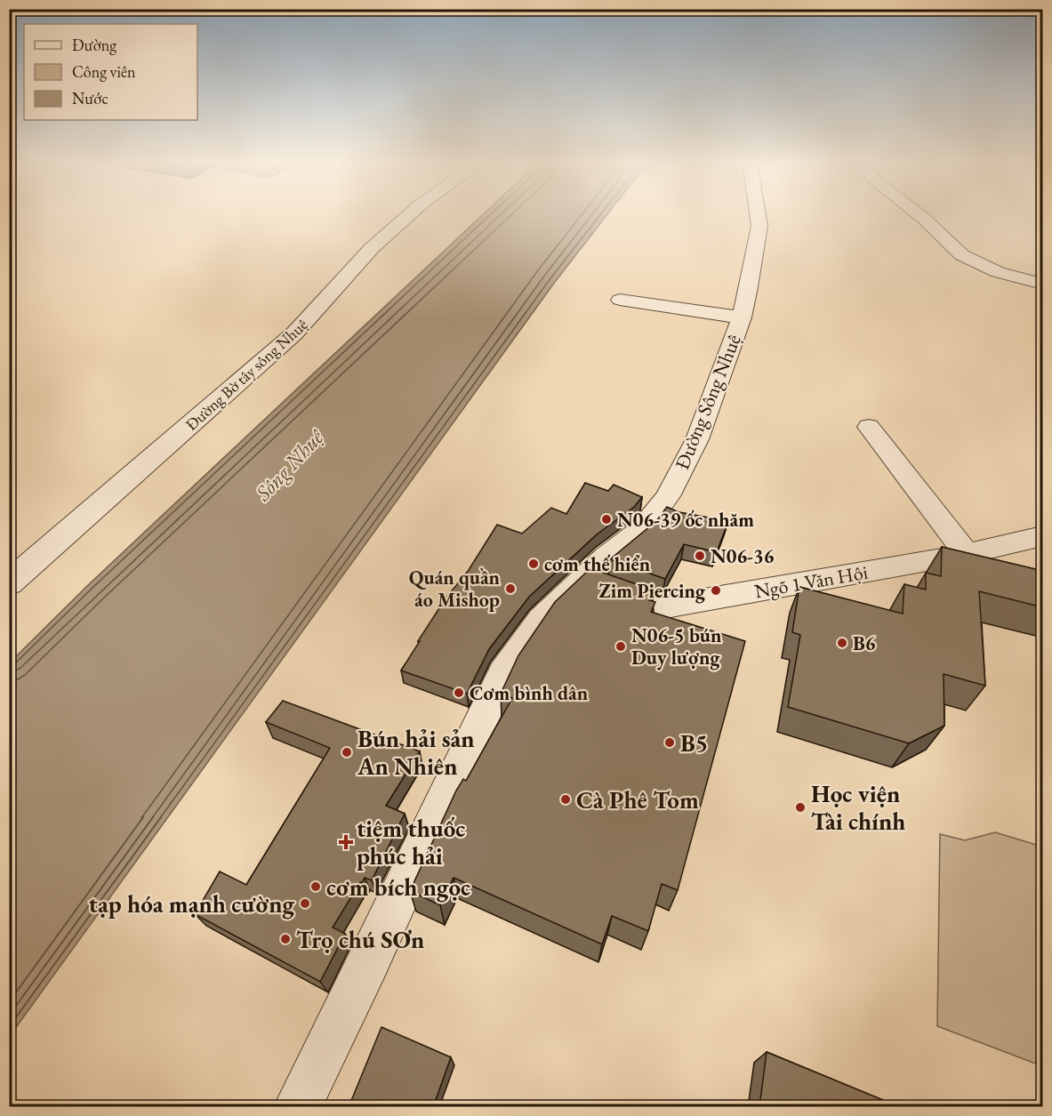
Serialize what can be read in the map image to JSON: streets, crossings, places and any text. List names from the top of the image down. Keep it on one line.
{"streets":{"street":["Đường Bờ tây sông Nhuệ","Đường Sông Nhuệ","Ngõ 1 Văn Hội"]},"crossings":[["Đường Sông Nhuệ","Ngõ 1 Văn Hội"]],"water":["Sông Nhuệ"],"places":{"other":["N06-39 ốc nhăm","N06-36","cơm thế hiển","Quán quần áo Mishop","Zim Piercing","B6","N06-5 bún Duy lượng","Cơm bình dân","B5","Bún hải sản An Nhiên","Cà Phê Tom","Học viện Tài chính","cơm bích ngọc","tạp hóa mạnh cường","Trọ chú SƠn"],"health":["tiệm thuốc phúc hải"]},"legend":["Đường","Công viên","Nước"]}
